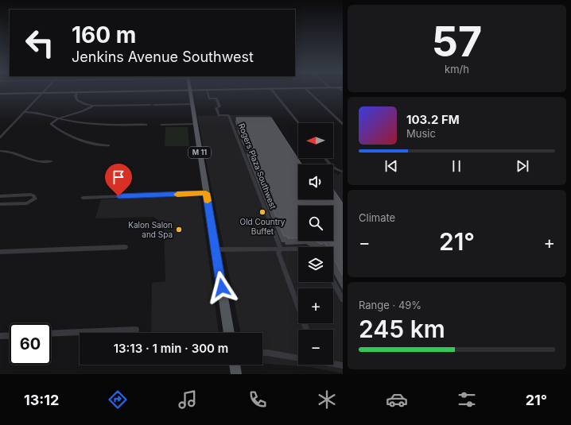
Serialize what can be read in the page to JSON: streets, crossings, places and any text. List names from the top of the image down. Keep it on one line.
{"streets":{"main road":["M 11"],"street":["Rogers Plaza Southwest"]},"places":["Old Country Buffet","Kalon Salon and Spa"],"north":"left","page":{"tile":[["57","km/h"],"Climate",["Range · 49%","245 km"]],"turn":["160 m","Jenkins Avenue Southwest"],"song":["103.2 FM","Music"],"map_buttons":["+","−"],"heat":["−","21°","+"],"limit":"60","trip":"13:13 · 1 min · 300 m","tabs":["13:12","21°"]}}
